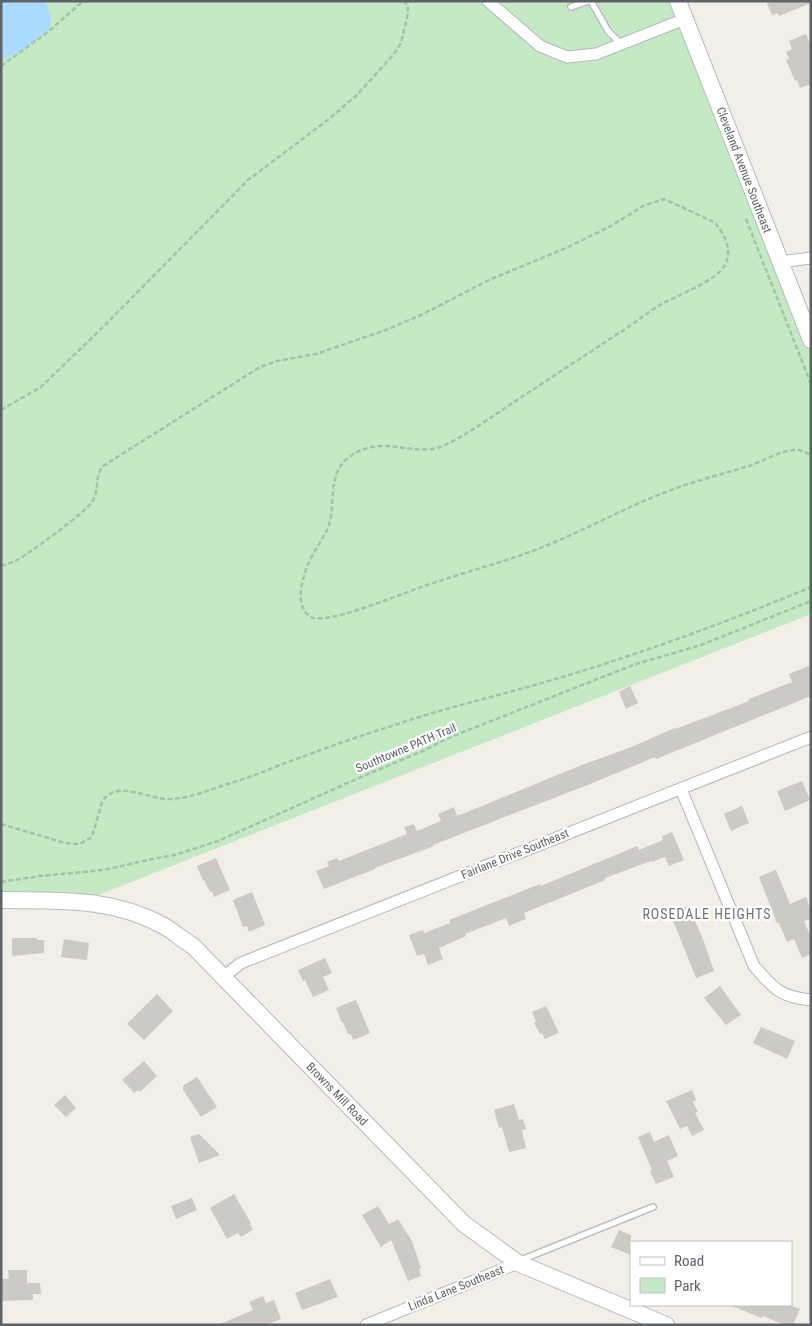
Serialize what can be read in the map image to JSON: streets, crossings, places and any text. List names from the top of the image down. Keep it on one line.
{"streets":{"street":["Cleveland Avenue Southeast","Fairlane Drive Southeast","Browns Mill Road","Linda Lane Southeast"],"path":["Southtowne PATH Trail"]},"crossings":[["Fairlane Drive Southeast","Browns Mill Road"],["Browns Mill Road","Linda Lane Southeast"]],"districts":["ROSEDALE HEIGHTS"],"legend":["Road","Park"]}
